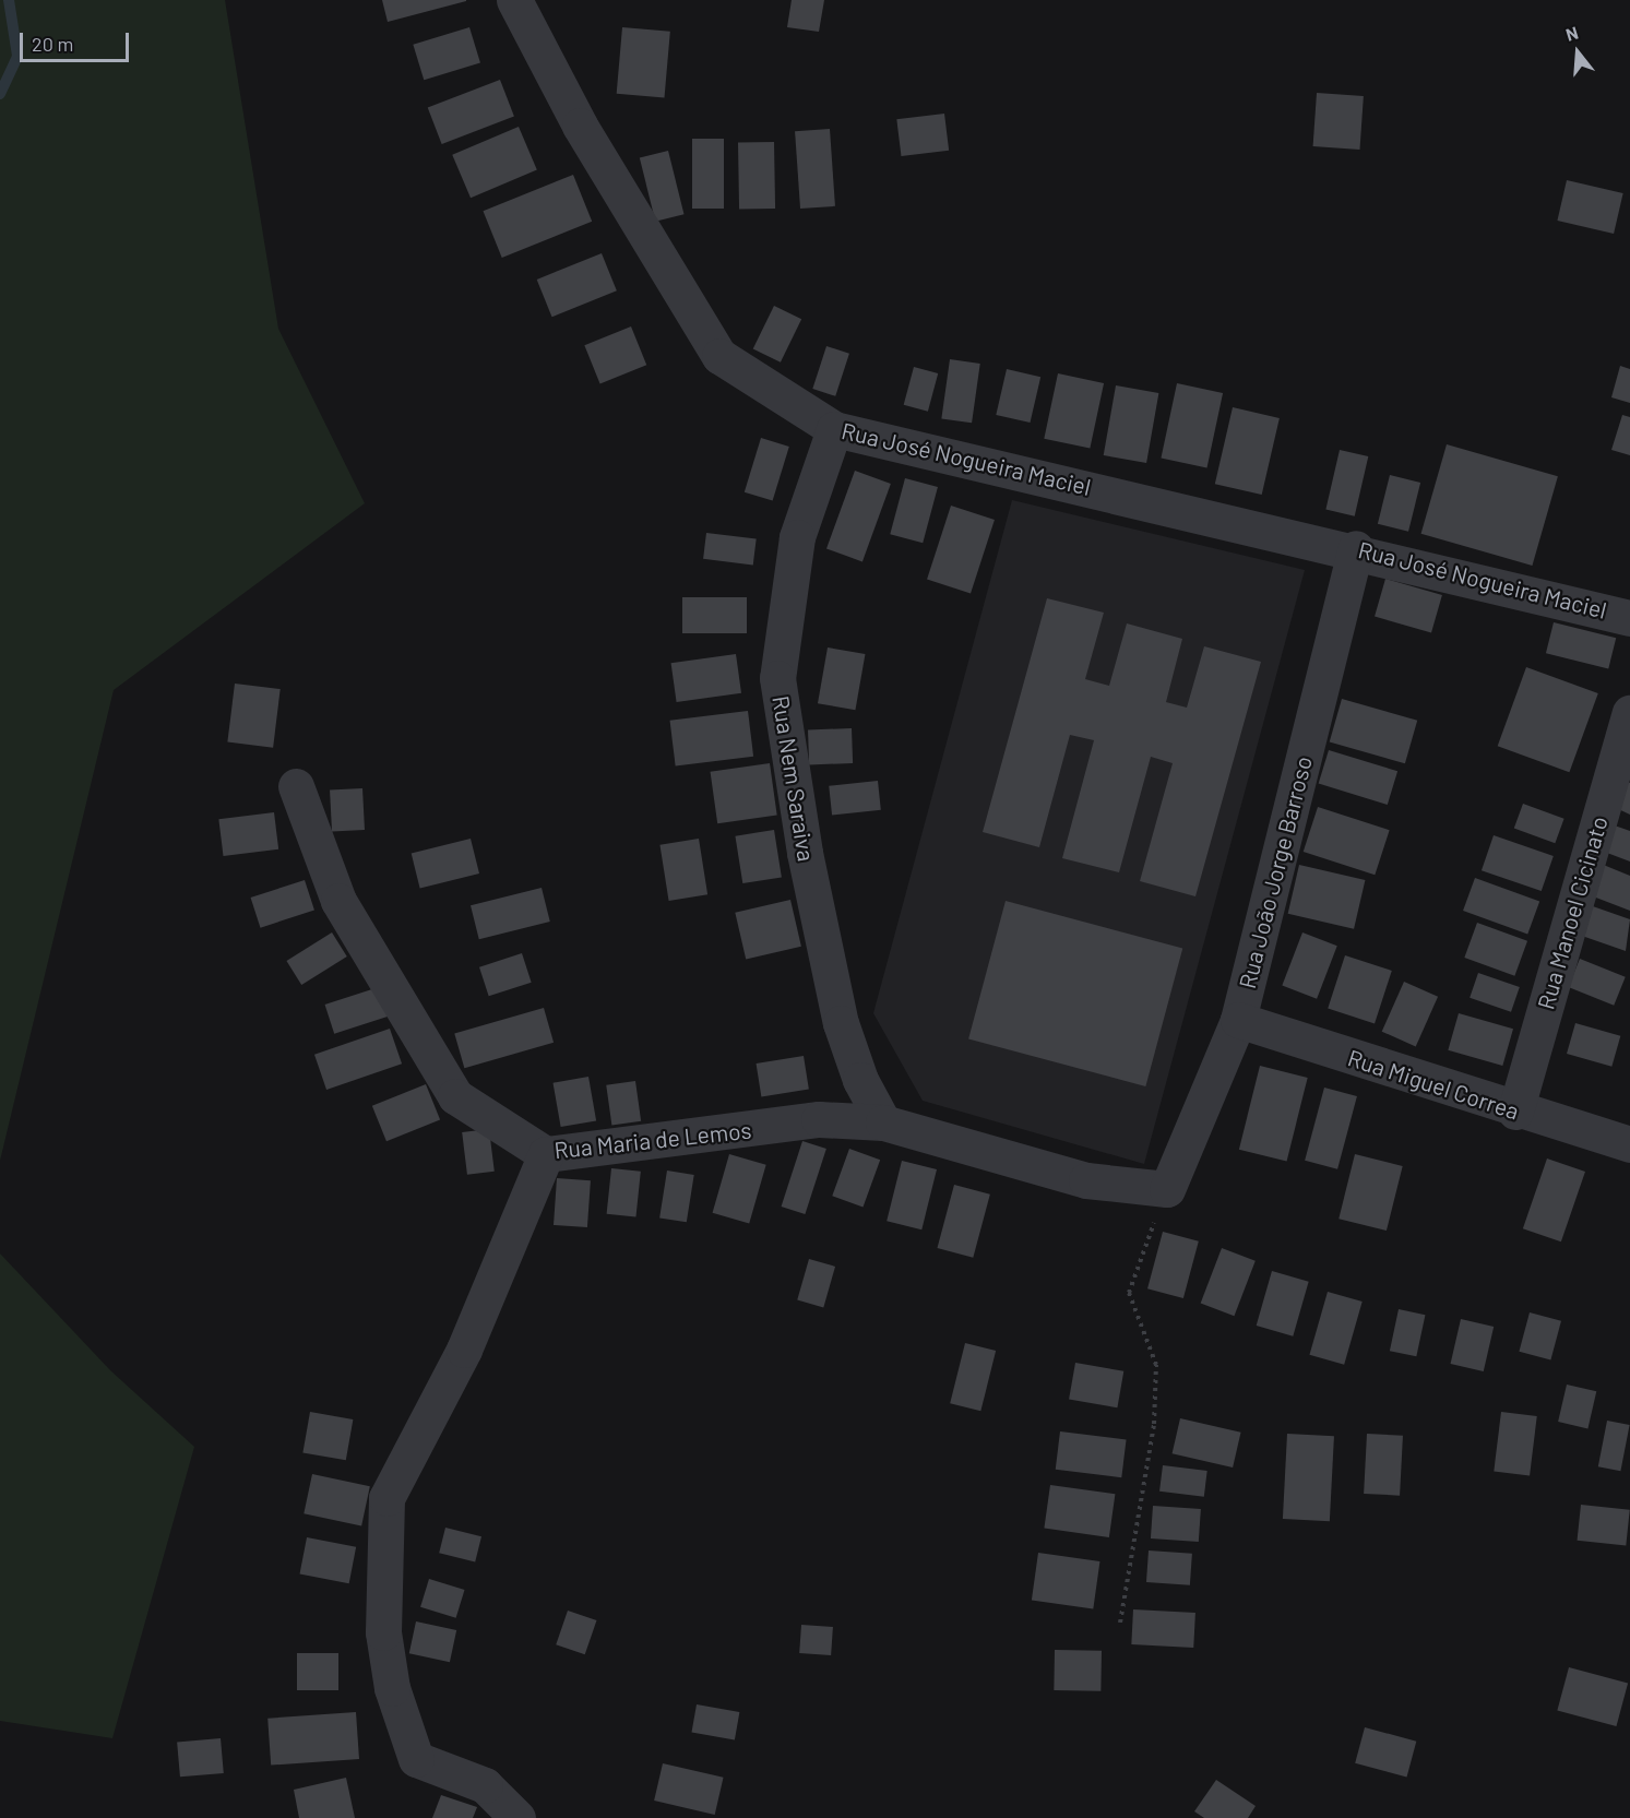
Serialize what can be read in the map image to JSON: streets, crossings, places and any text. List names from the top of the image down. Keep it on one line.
{"streets":{"street":["Rua José Nogueira Maciel","Rua Nem Saraiva","Rua João Jorge Barroso","Rua Manoel Cicinato","Rua Miguel Correa","Rua Maria de Lemos"]},"crossings":[["Rua José Nogueira Maciel","Rua Nem Saraiva"],["Rua José Nogueira Maciel","Rua João Jorge Barroso"],["Rua Nem Saraiva","Rua Maria de Lemos"],["Rua João Jorge Barroso","Rua Miguel Correa"],["Rua João Jorge Barroso","Rua Maria de Lemos"],["Rua Manoel Cicinato","Rua Miguel Correa"]],"scale_bar":"20 m","north":"top"}
